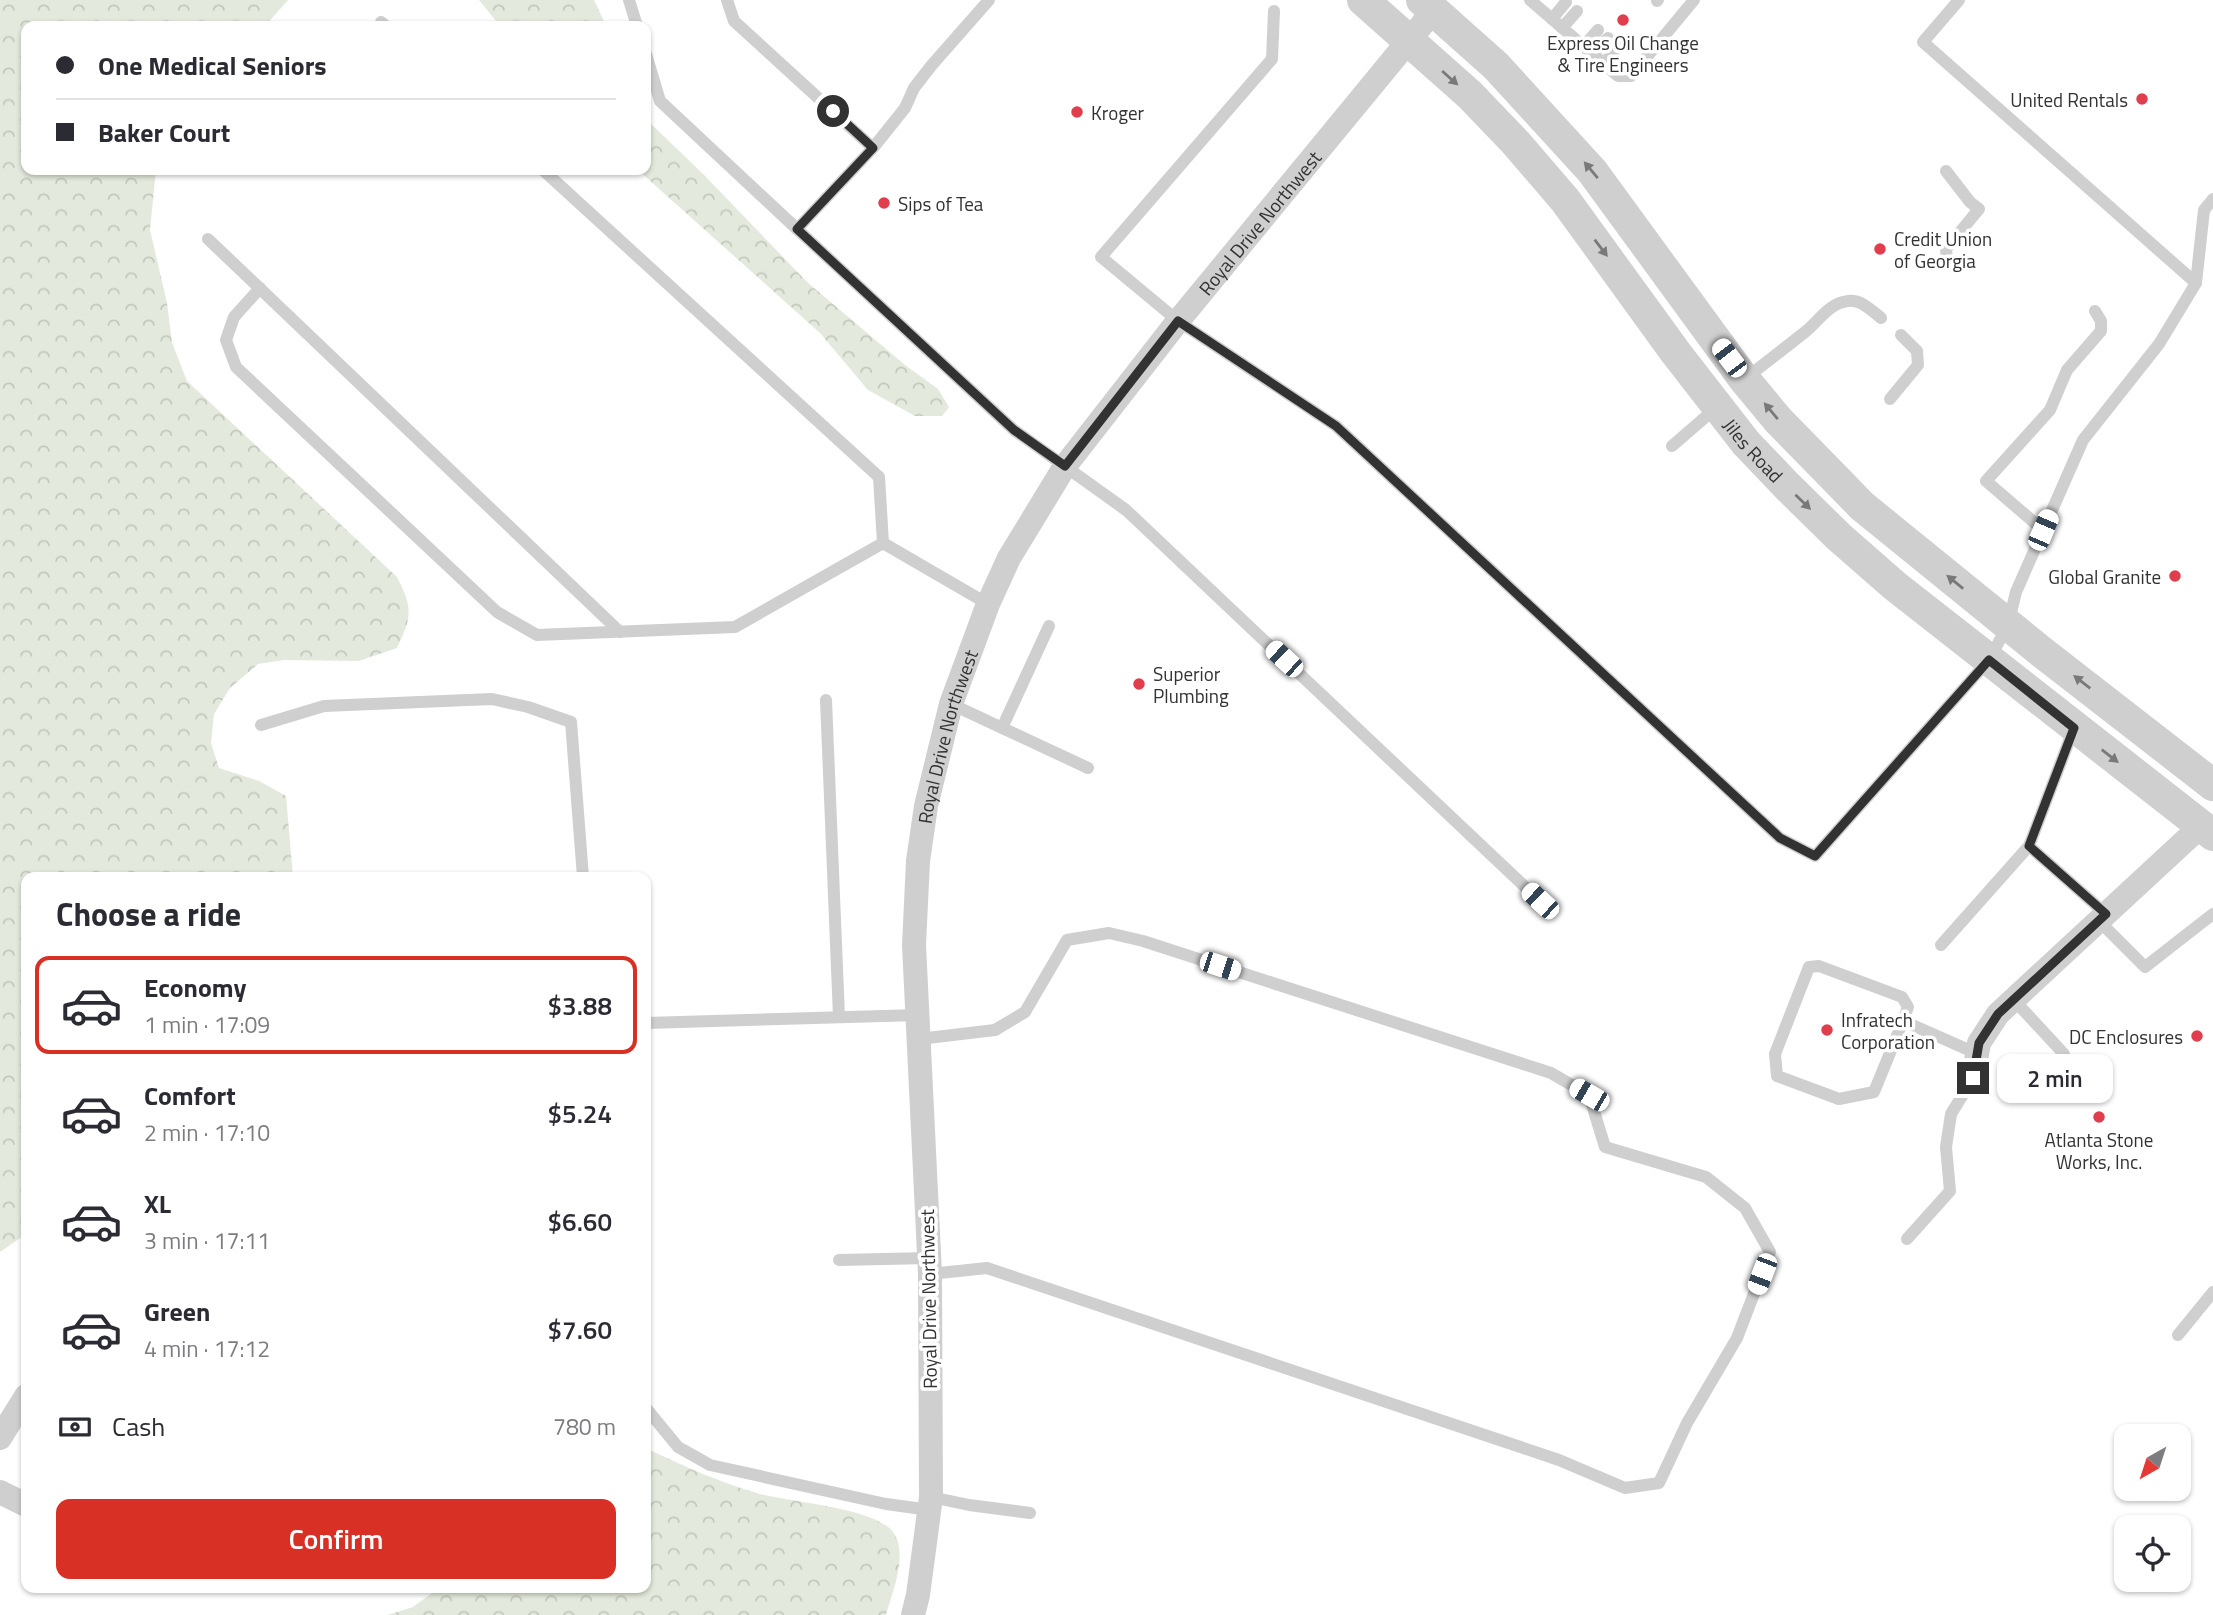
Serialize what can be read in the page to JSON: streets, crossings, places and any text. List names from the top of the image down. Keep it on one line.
{"streets":{"street":["Royal Drive Northwest","Jiles Road"]},"crossings":[["Royal Drive Northwest","Jiles Road"]],"places":["Express Oil Change & Tire Engineers","United Rentals","Kroger","Sips of Tea","Credit Union of Georgia","Global Granite","Superior Plumbing","Infratech Corporation","DC Enclosures","Atlanta Stone Works, Inc."],"north":"bottom left","page":{"banner":["One Medical Seniors","Baker Court"],"heading":"Choose a ride","list":[{"name":"Economy","note":"1 min · 17:09","value":"$3.88"},{"name":"Comfort","note":"2 min · 17:10","value":"$5.24"},{"name":"XL","note":"3 min · 17:11","value":"$6.60"},{"name":"Green","note":"4 min · 17:12","value":"$7.60"}],"bubble":"2 min","pay":["Cash","780 m"],"buttons":"Confirm"}}
